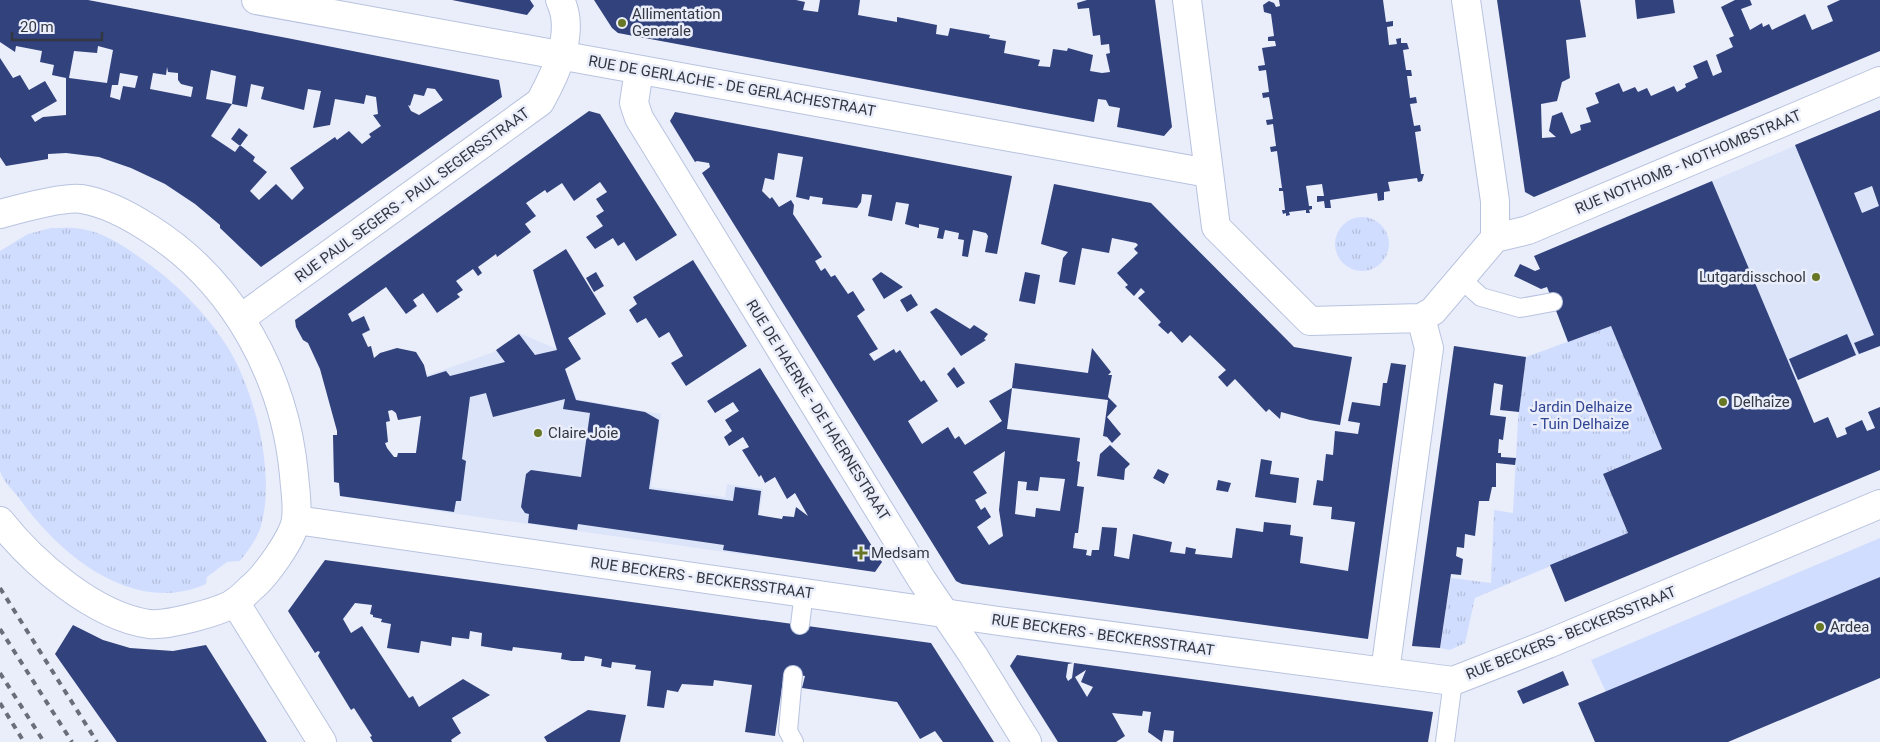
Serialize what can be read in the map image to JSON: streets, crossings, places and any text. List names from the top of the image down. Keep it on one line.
{"streets":{"street":["RUE DE GERLACHE - DE GERLACHESTRAAT","RUE NOTHOMB - NOTHOMBSTRAAT","RUE PAUL SEGERS - PAUL SEGERSSTRAAT","RUE DE HAERNE - DE HAERNESTRAAT","RUE BECKERS - BECKERSSTRAAT"]},"crossings":[["RUE DE GERLACHE - DE GERLACHESTRAAT","RUE PAUL SEGERS - PAUL SEGERSSTRAAT"],["RUE DE GERLACHE - DE GERLACHESTRAAT","RUE DE HAERNE - DE HAERNESTRAAT"],["RUE DE HAERNE - DE HAERNESTRAAT","RUE BECKERS - BECKERSSTRAAT"]],"parks":["Jardin Delhaize - Tuin Delhaize"],"places":{"other":["Allimentation Generale","Lutgardisschool","Delhaize","Claire Joie","Ardea"],"health":["Medsam"]},"scale_bar":"20 m"}
